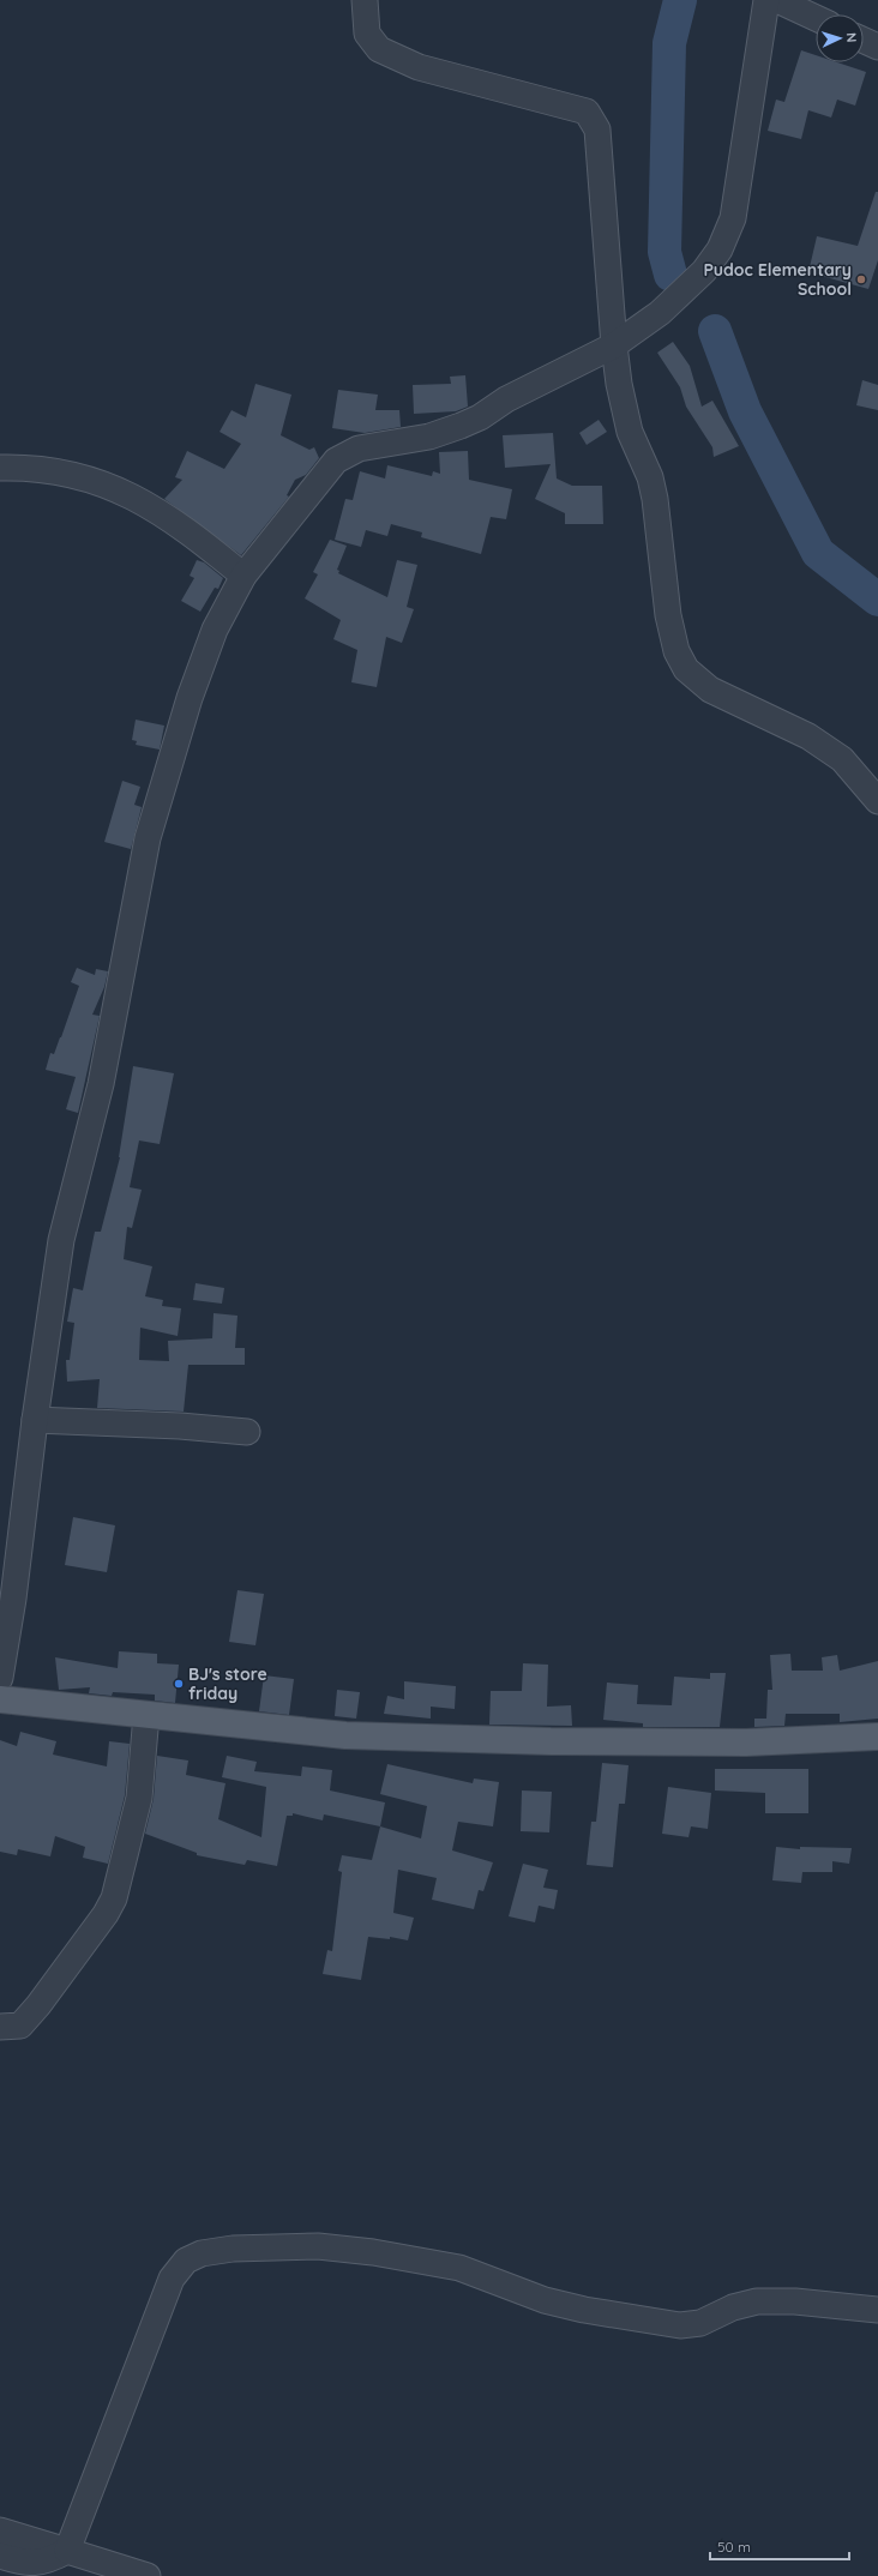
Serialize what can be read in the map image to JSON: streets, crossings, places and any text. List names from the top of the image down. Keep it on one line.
{"places":["Pudoc Elementary School","BJ's store friday"],"scale_bar":"50 m","north":"right"}
